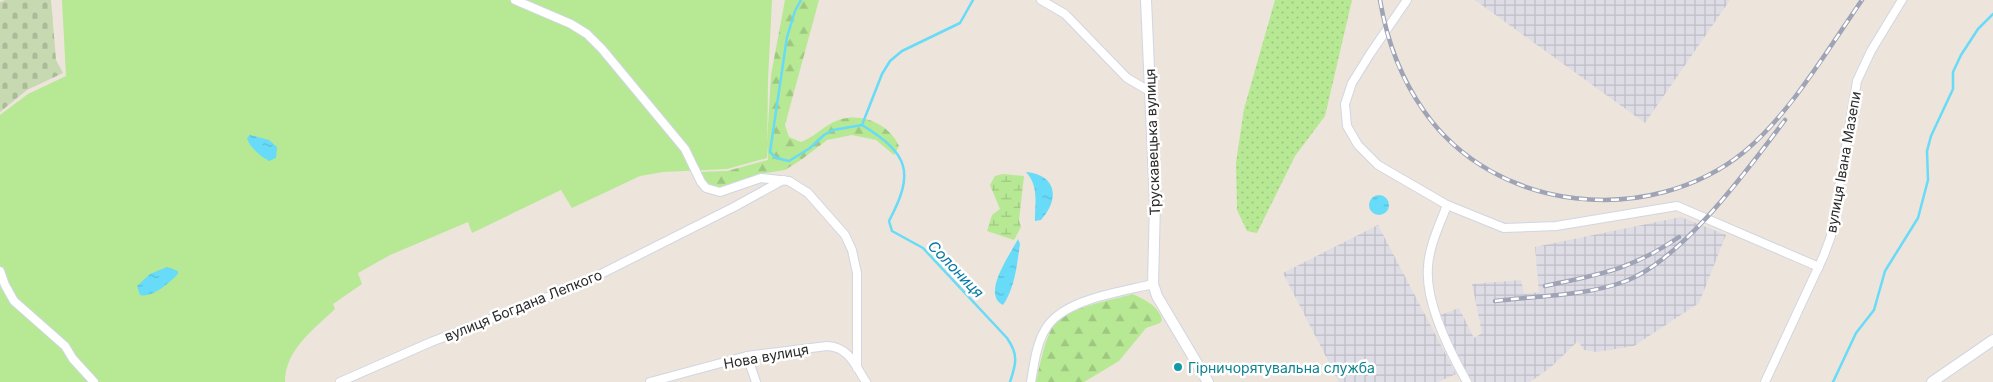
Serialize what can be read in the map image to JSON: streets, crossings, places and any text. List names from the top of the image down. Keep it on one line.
{"streets":{"street":["Трускавецька вулиця","вулиця Івана Мазепи","вулиця Богдана Лепкого","Нова вулиця"]},"water":["Солониця"],"places":["Гірничорятувальна служба"]}
